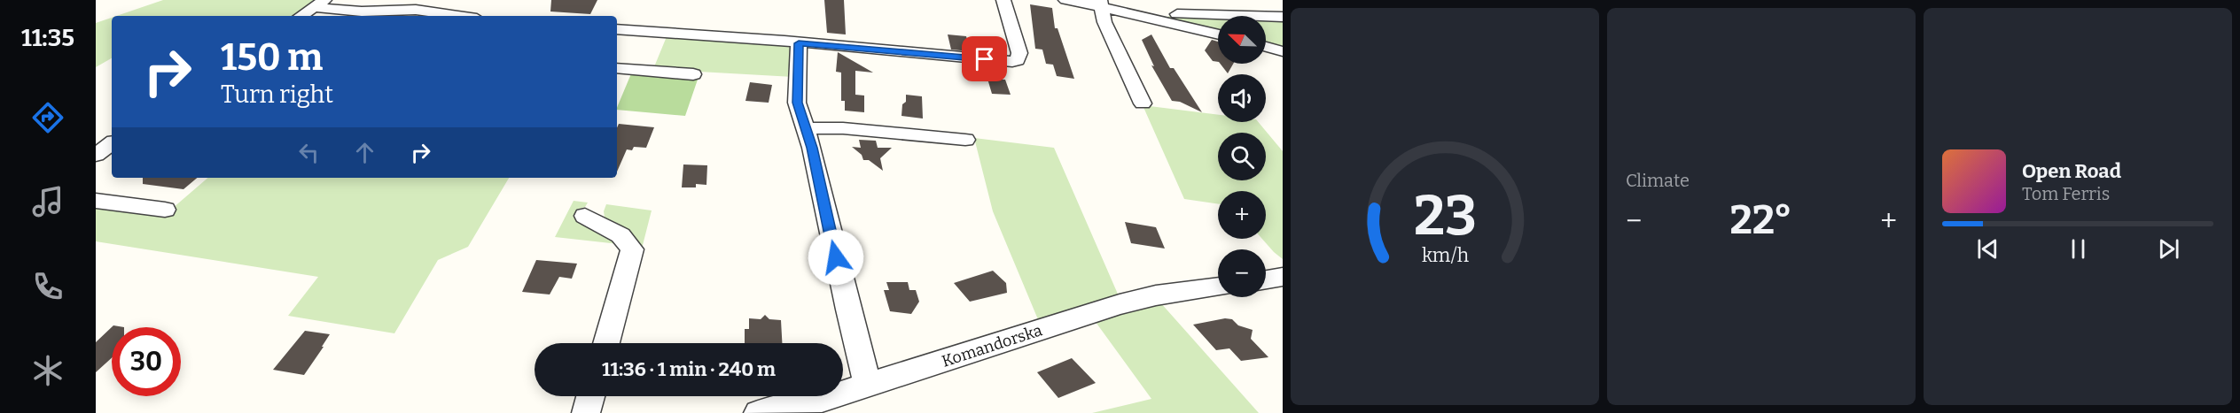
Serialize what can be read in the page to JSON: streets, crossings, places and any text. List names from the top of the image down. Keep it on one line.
{"streets":{"street":["Komandorska"]},"north":"top left","page":{"tabs":"11:35","tile":"Climate","map_buttons":["+","−"],"turn":["150 m","Turn right"],"song":["Open Road","Tom Ferris"],"heat":["−","22°","+"],"limit":"30","trip":"11:36 · 1 min · 240 m","gauge":["23","km/h"]}}
